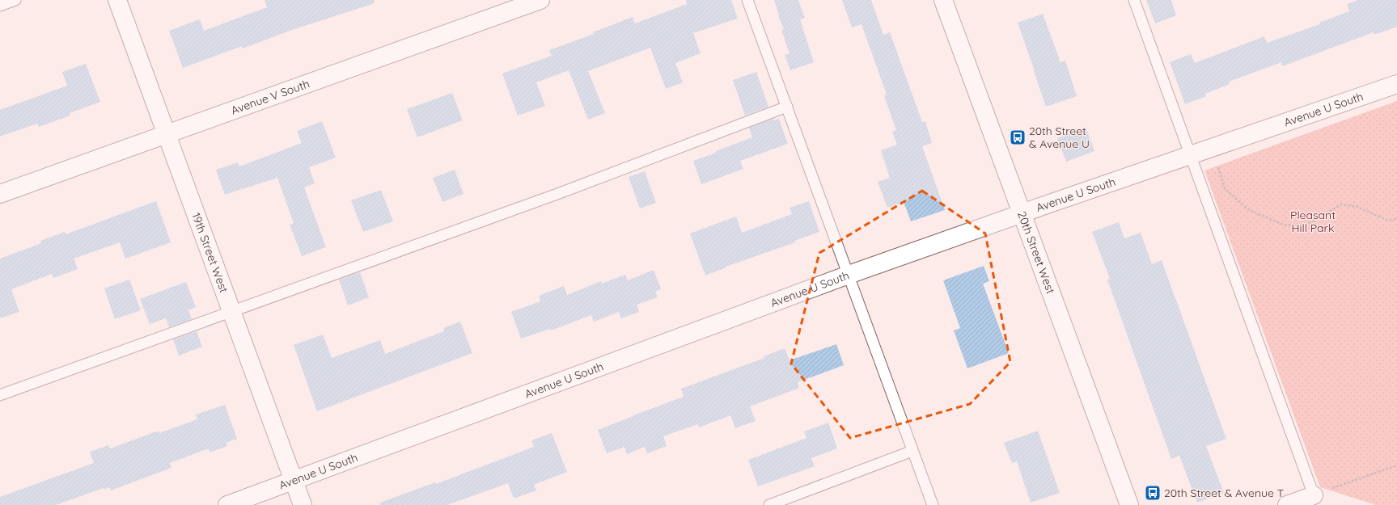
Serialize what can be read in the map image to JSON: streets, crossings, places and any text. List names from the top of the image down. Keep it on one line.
{"streets":{"street":["Avenue V South","Avenue U South","20th Street West","19th Street West"]},"crossings":[["Avenue V South","19th Street West"],["Avenue U South","20th Street West"],["Avenue U South","19th Street West"]],"parks":["Pleasant Hill Park"],"places":{"bus stop":["20th Street & Avenue U","20th Street & Avenue T"]}}
